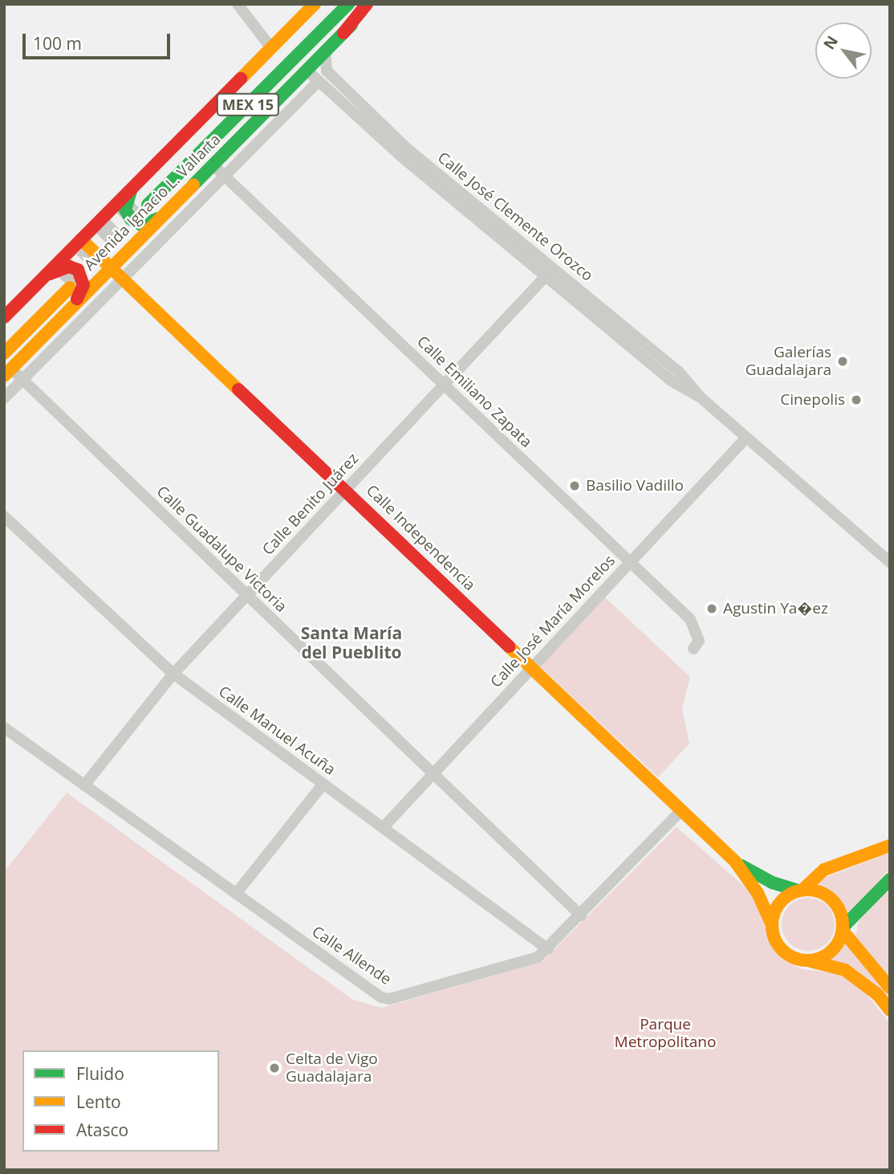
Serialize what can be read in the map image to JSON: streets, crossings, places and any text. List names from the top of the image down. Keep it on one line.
{"streets":{"main road":["MEX 15","Avenida Ignacio L. Vallarta","Calle Independencia"],"street":["Calle José Clemente Orozco","Calle Emiliano Zapata","Calle Benito Juárez","Calle Guadalupe Victoria","Calle José María Morelos","Calle Manuel Acuña","Calle Allende"]},"crossings":[["Avenida Ignacio L. Vallarta","Calle José Clemente Orozco"],["Avenida Ignacio L. Vallarta","Calle Emiliano Zapata"],["Avenida Ignacio L. Vallarta","Calle Independencia"],["Avenida Ignacio L. Vallarta","Calle Guadalupe Victoria"],["Calle José Clemente Orozco","Calle Benito Juárez"],["Calle José Clemente Orozco","Calle José María Morelos"],["Calle Emiliano Zapata","Calle Benito Juárez"],["Calle Emiliano Zapata","Calle José María Morelos"],["Calle Benito Juárez","Calle Independencia"],["Calle Benito Juárez","Calle Guadalupe Victoria"],["Calle Benito Juárez","Calle Manuel Acuña"],["Calle Benito Juárez","Calle Allende"],["Calle Independencia","Calle José María Morelos"],["Calle Independencia","Calle Allende"],["Calle Guadalupe Victoria","Calle José María Morelos"],["Calle Guadalupe Victoria","Calle Allende"],["Calle José María Morelos","Calle Manuel Acuña"],["Calle Manuel Acuña","Calle Allende"]],"districts":["Santa María del Pueblito"],"parks":["Parque Metropolitano"],"places":["Galerías Guadalajara","Cinepolis","Basilio Vadillo","Agustin Ya�ez","Celta de Vigo Guadalajara"],"legend":["Fluido","Lento","Atasco"],"scale_bar":"100 m","north":"top left"}
